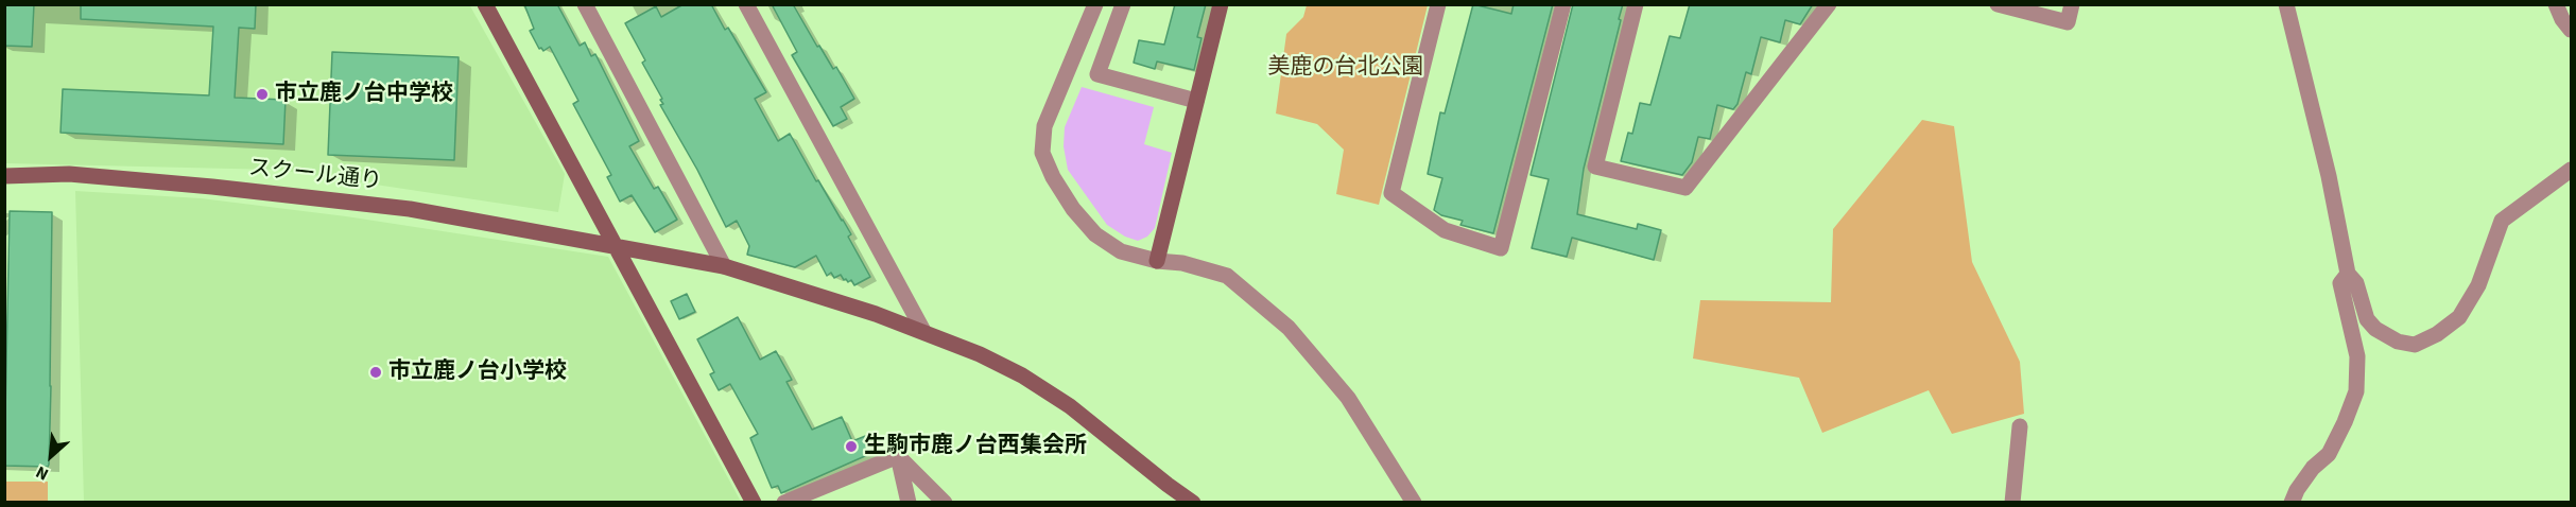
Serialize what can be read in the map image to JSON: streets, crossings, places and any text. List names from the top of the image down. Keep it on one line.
{"streets":{"street":["スクール通り"]},"parks":["美鹿の台北公園"],"places":["市立鹿ノ台中学校","市立鹿ノ台小学校","生駒市鹿ノ台西集会所"],"north":"bottom left"}
